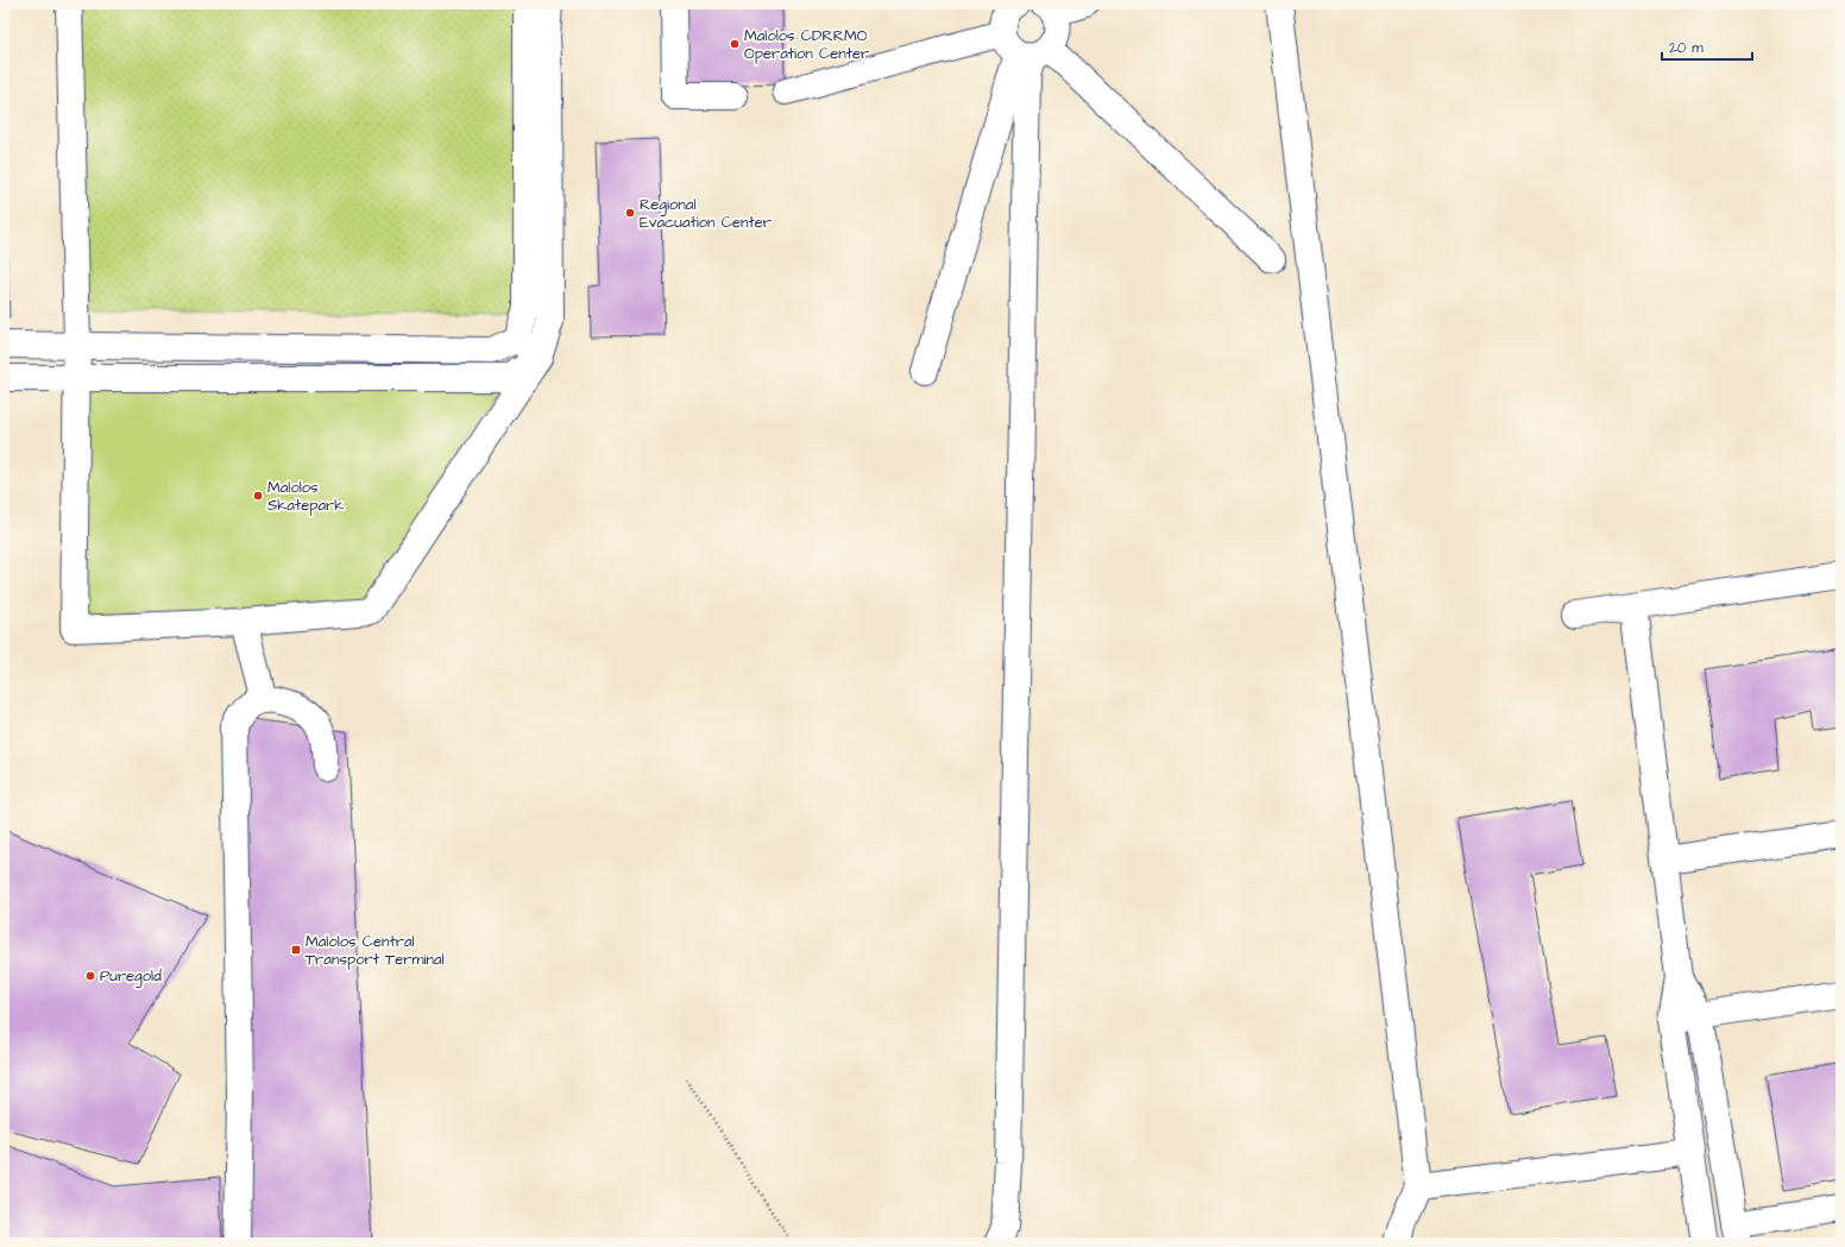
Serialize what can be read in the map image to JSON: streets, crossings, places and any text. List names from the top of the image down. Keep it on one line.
{"places":{"other":["Malolos CDRRMO Operation Center","Regional Evacuation Center","Malolos Skatepark","Puregold"],"transit":["Malolos Central Transport Terminal"]},"scale_bar":"20 m"}
